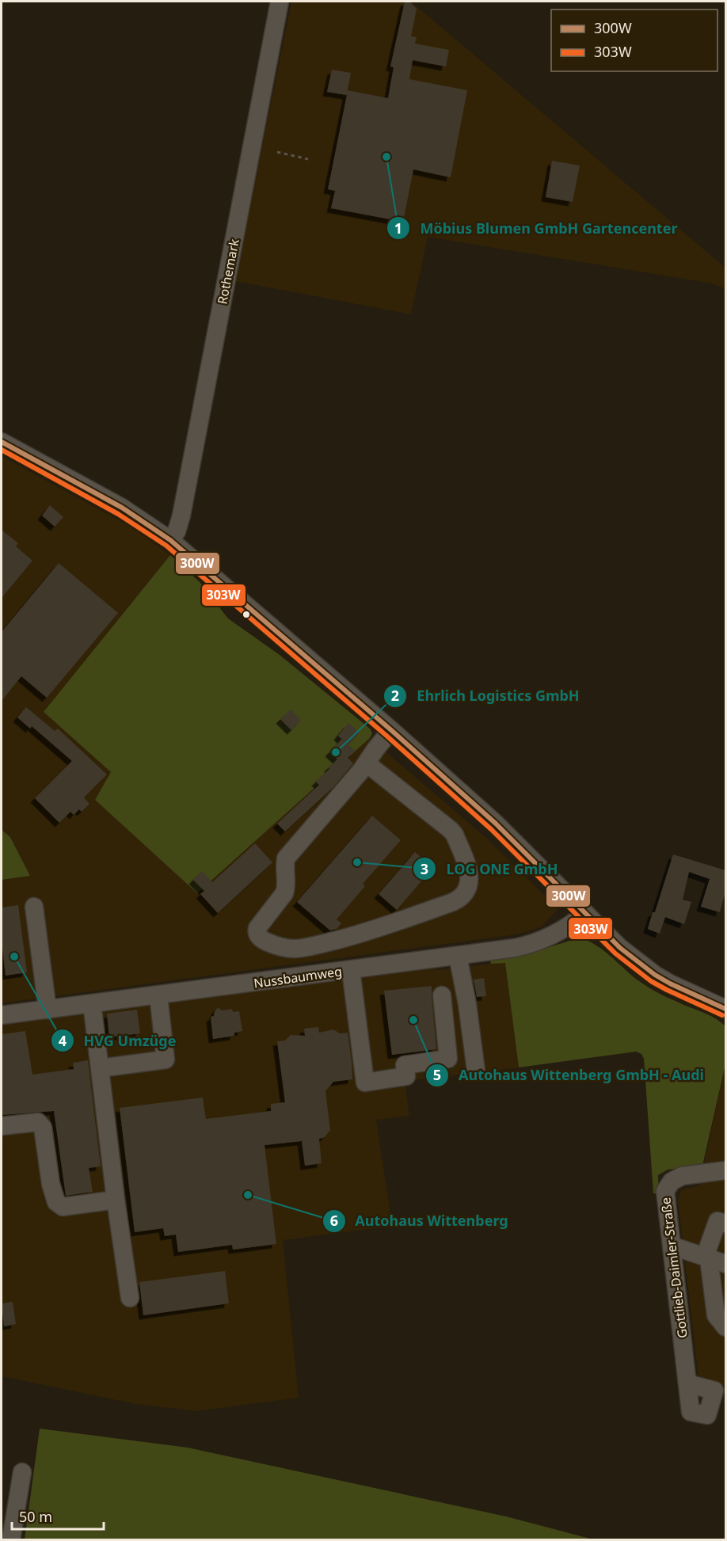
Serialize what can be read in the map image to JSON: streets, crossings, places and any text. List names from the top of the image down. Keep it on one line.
{"streets":{"street":["Rothemark","Nussbaumweg","Gottlieb-Daimler-Straße"]},"places":["Möbius Blumen GmbH Gartencenter","Ehrlich Logistics GmbH","LOG ONE GmbH","HVG Umzüge","Autohaus Wittenberg GmbH - Audi","Autohaus Wittenberg"],"lines":["transit line 300W","transit line 303W"],"legend":["300W","303W"],"scale_bar":"50 m"}
